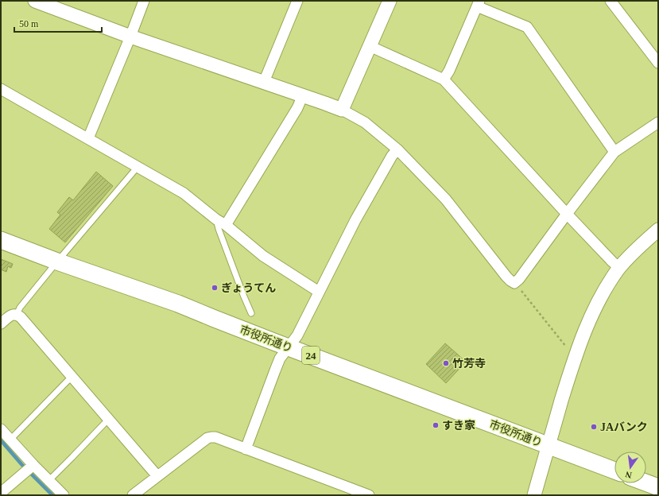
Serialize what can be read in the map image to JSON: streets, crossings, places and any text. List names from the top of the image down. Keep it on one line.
{"streets":{"main road":["市役所通り","24"]},"places":["ぎょうてん","竹芳寺","すき家","JAバンク"],"scale_bar":"50 m","north":"bottom"}
